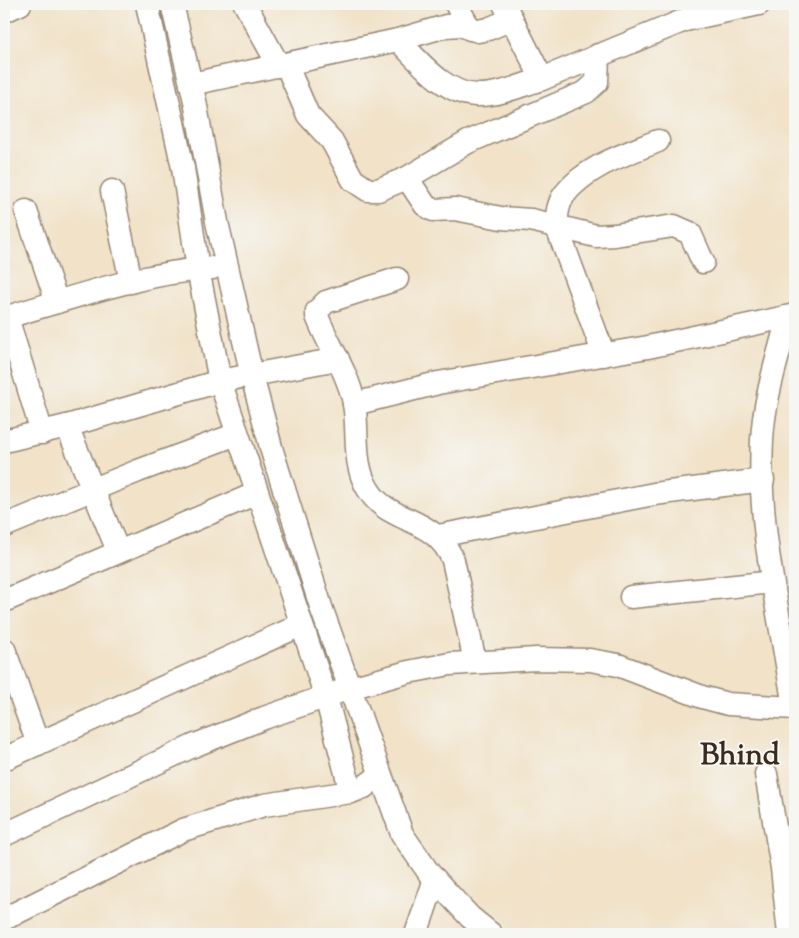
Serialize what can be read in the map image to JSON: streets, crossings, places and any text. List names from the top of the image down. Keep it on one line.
{"districts":["Bhind"]}
